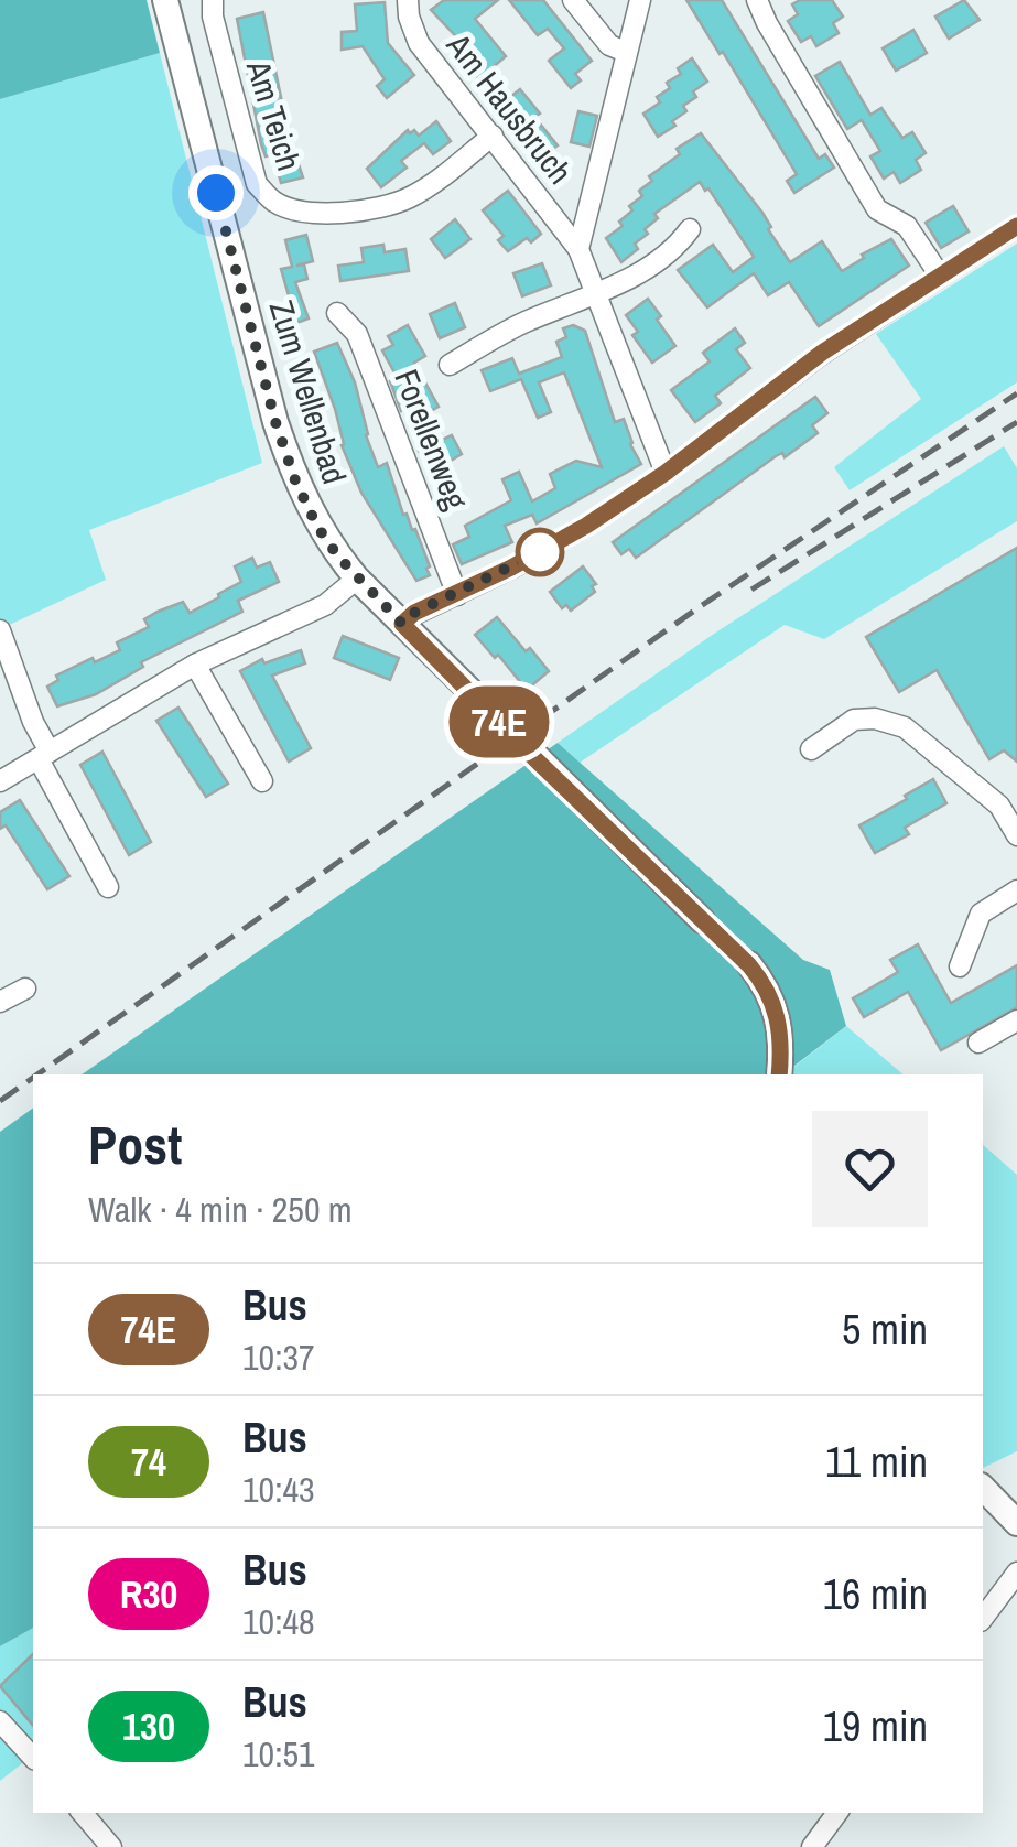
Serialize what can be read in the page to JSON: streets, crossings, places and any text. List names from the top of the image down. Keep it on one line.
{"streets":{"main road":["Zum Wellenbad"],"street":["Am Hausbruch","Am Teich","Forellenweg"]},"crossings":[["Am Hausbruch","Am Teich"]],"lines":["bus line 74E"],"page":{"on_map":"74E","heading":["Post","Walk · 4 min · 250 m"],"list":[{"mark":"74E","name":"Bus","note":"10:37","value":"5 min"},{"mark":"74","name":"Bus","note":"10:43","value":"11 min"},{"mark":"R30","name":"Bus","note":"10:48","value":"16 min"},{"mark":"130","name":"Bus","note":"10:51","value":"19 min"}]}}
